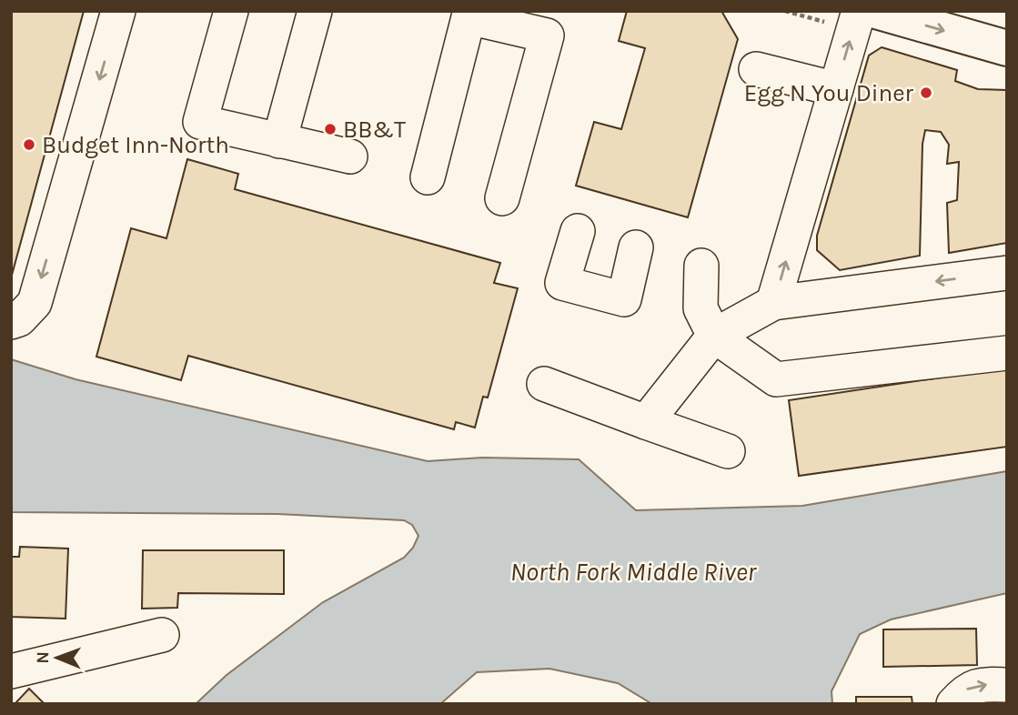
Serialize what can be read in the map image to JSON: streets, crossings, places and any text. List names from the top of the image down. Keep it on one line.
{"water":["North Fork Middle River"],"places":["Egg N You Diner","BB&T","Budget Inn-North"],"north":"left"}
